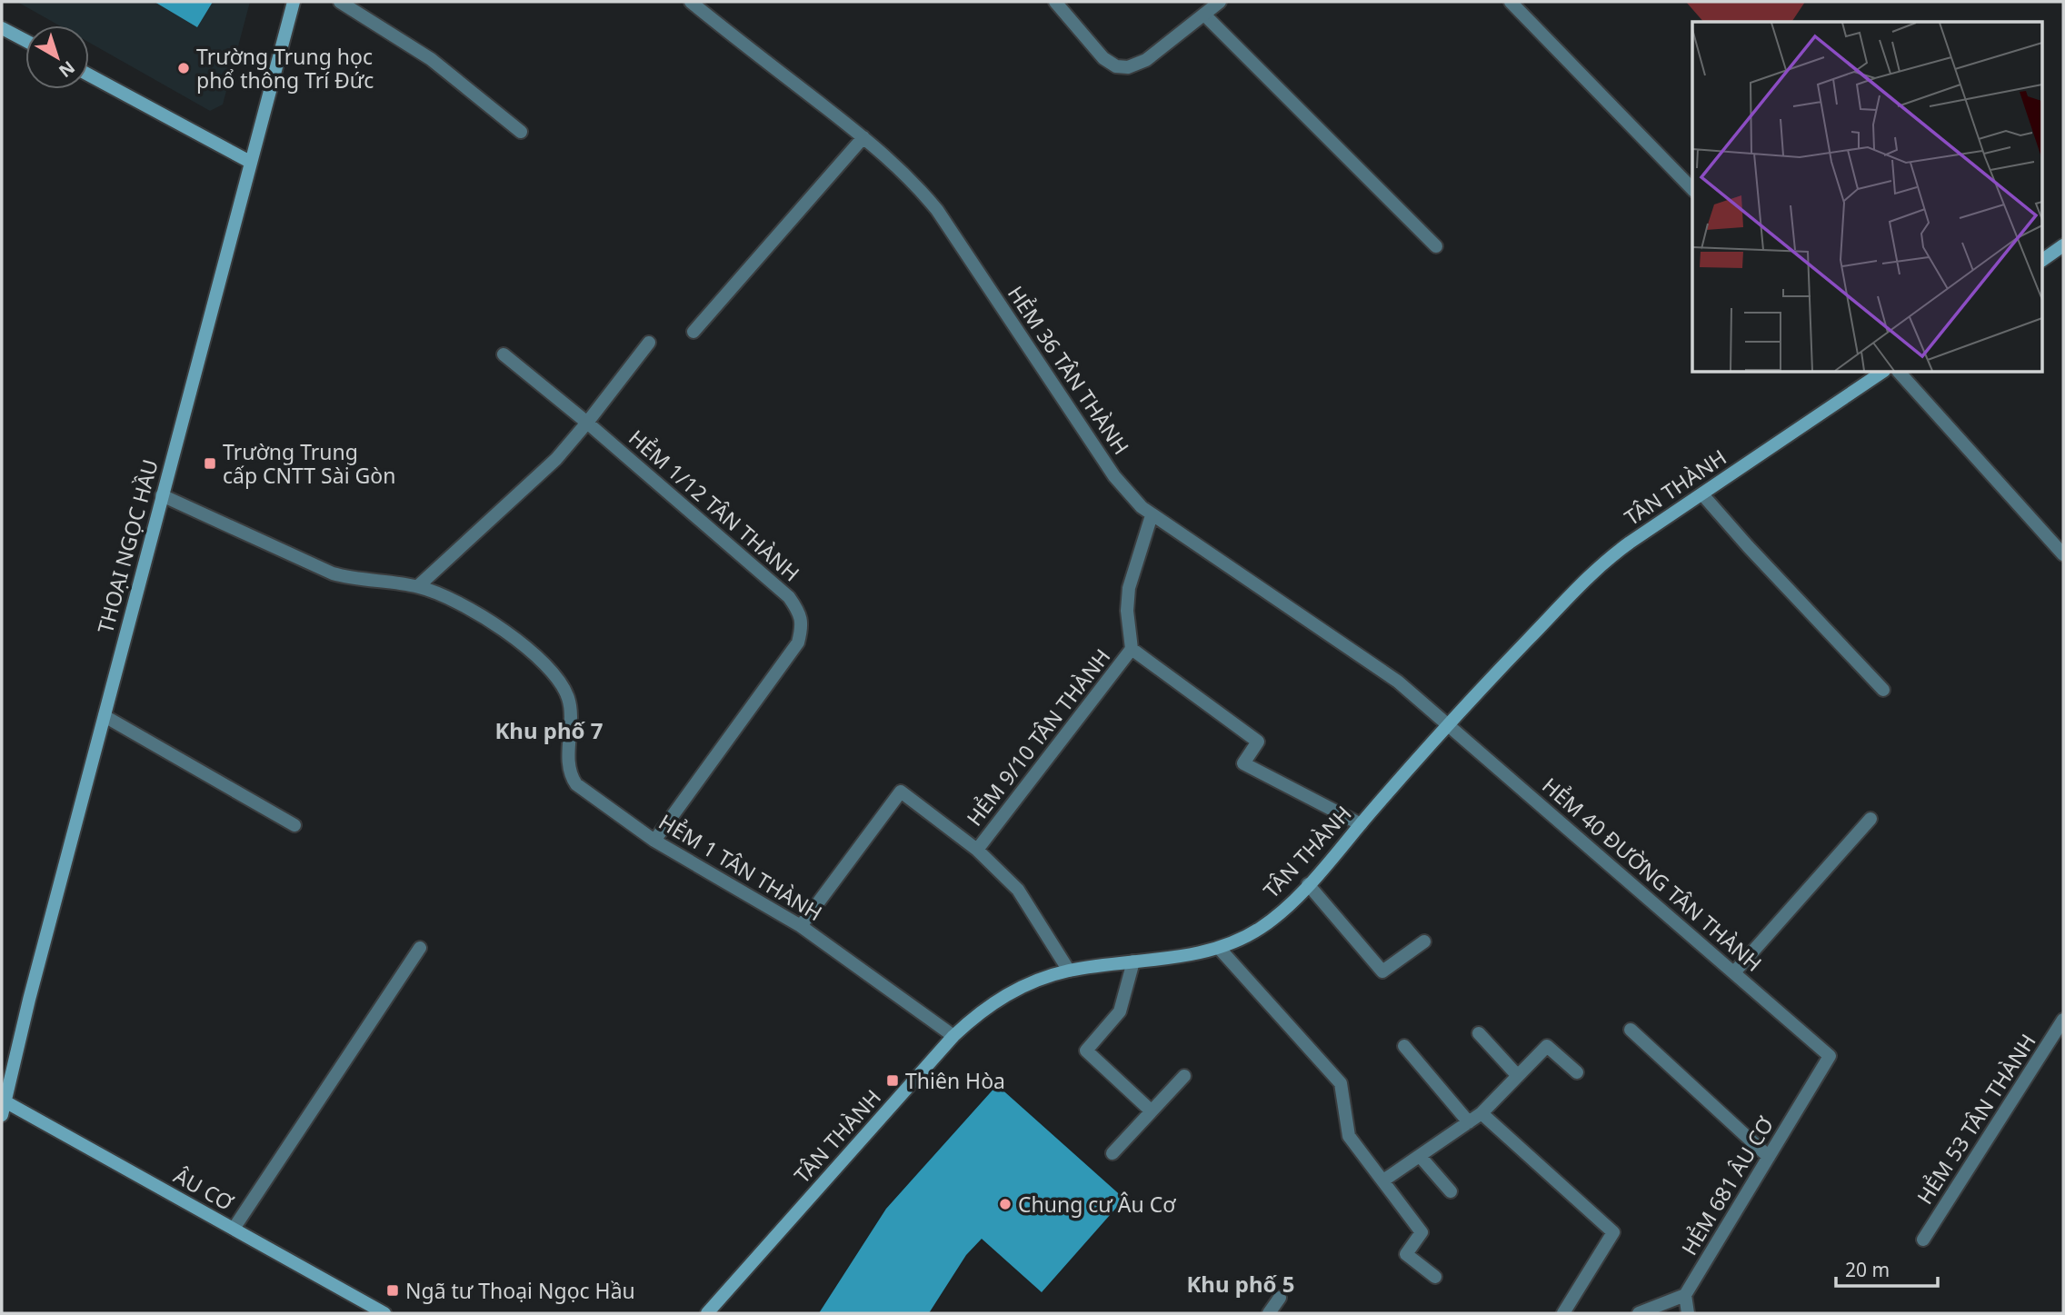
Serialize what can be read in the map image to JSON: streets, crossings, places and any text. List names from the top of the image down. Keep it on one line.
{"streets":{"street":["HẺM 36 TÂN THÀNH","TÂN THÀNH","HẺM 1/12 TÂN THÀNH","THOẠI NGỌC HẦU","HẺM 9/10 TÂN THÀNH","HẺM 1 TÂN THÀNH","HẺM 40 ĐƯỜNG TÂN THÀNH","HẺM 53 TÂN THÀNH","HẺM 681 ÂU CƠ","ÂU CƠ"]},"crossings":[["HẺM 36 TÂN THÀNH","TÂN THÀNH"],["HẺM 36 TÂN THÀNH","HẺM 40 ĐƯỜNG TÂN THÀNH"],["TÂN THÀNH","HẺM 1 TÂN THÀNH"],["TÂN THÀNH","HẺM 40 ĐƯỜNG TÂN THÀNH"],["HẺM 1/12 TÂN THÀNH","HẺM 1 TÂN THÀNH"],["THOẠI NGỌC HẦU","ÂU CƠ"],["HẺM 40 ĐƯỜNG TÂN THÀNH","HẺM 681 ÂU CƠ"]],"districts":["Khu phố 7","Khu phố 5"],"places":{"other":["Trường Trung học phổ thông Trí Đức","Chung cư Âu Cơ"],"transit":["Trường Trung cấp CNTT Sài Gòn","Thiên Hòa","Ngã tư Thoại Ngọc Hầu"]},"scale_bar":"20 m","north":"bottom right"}
